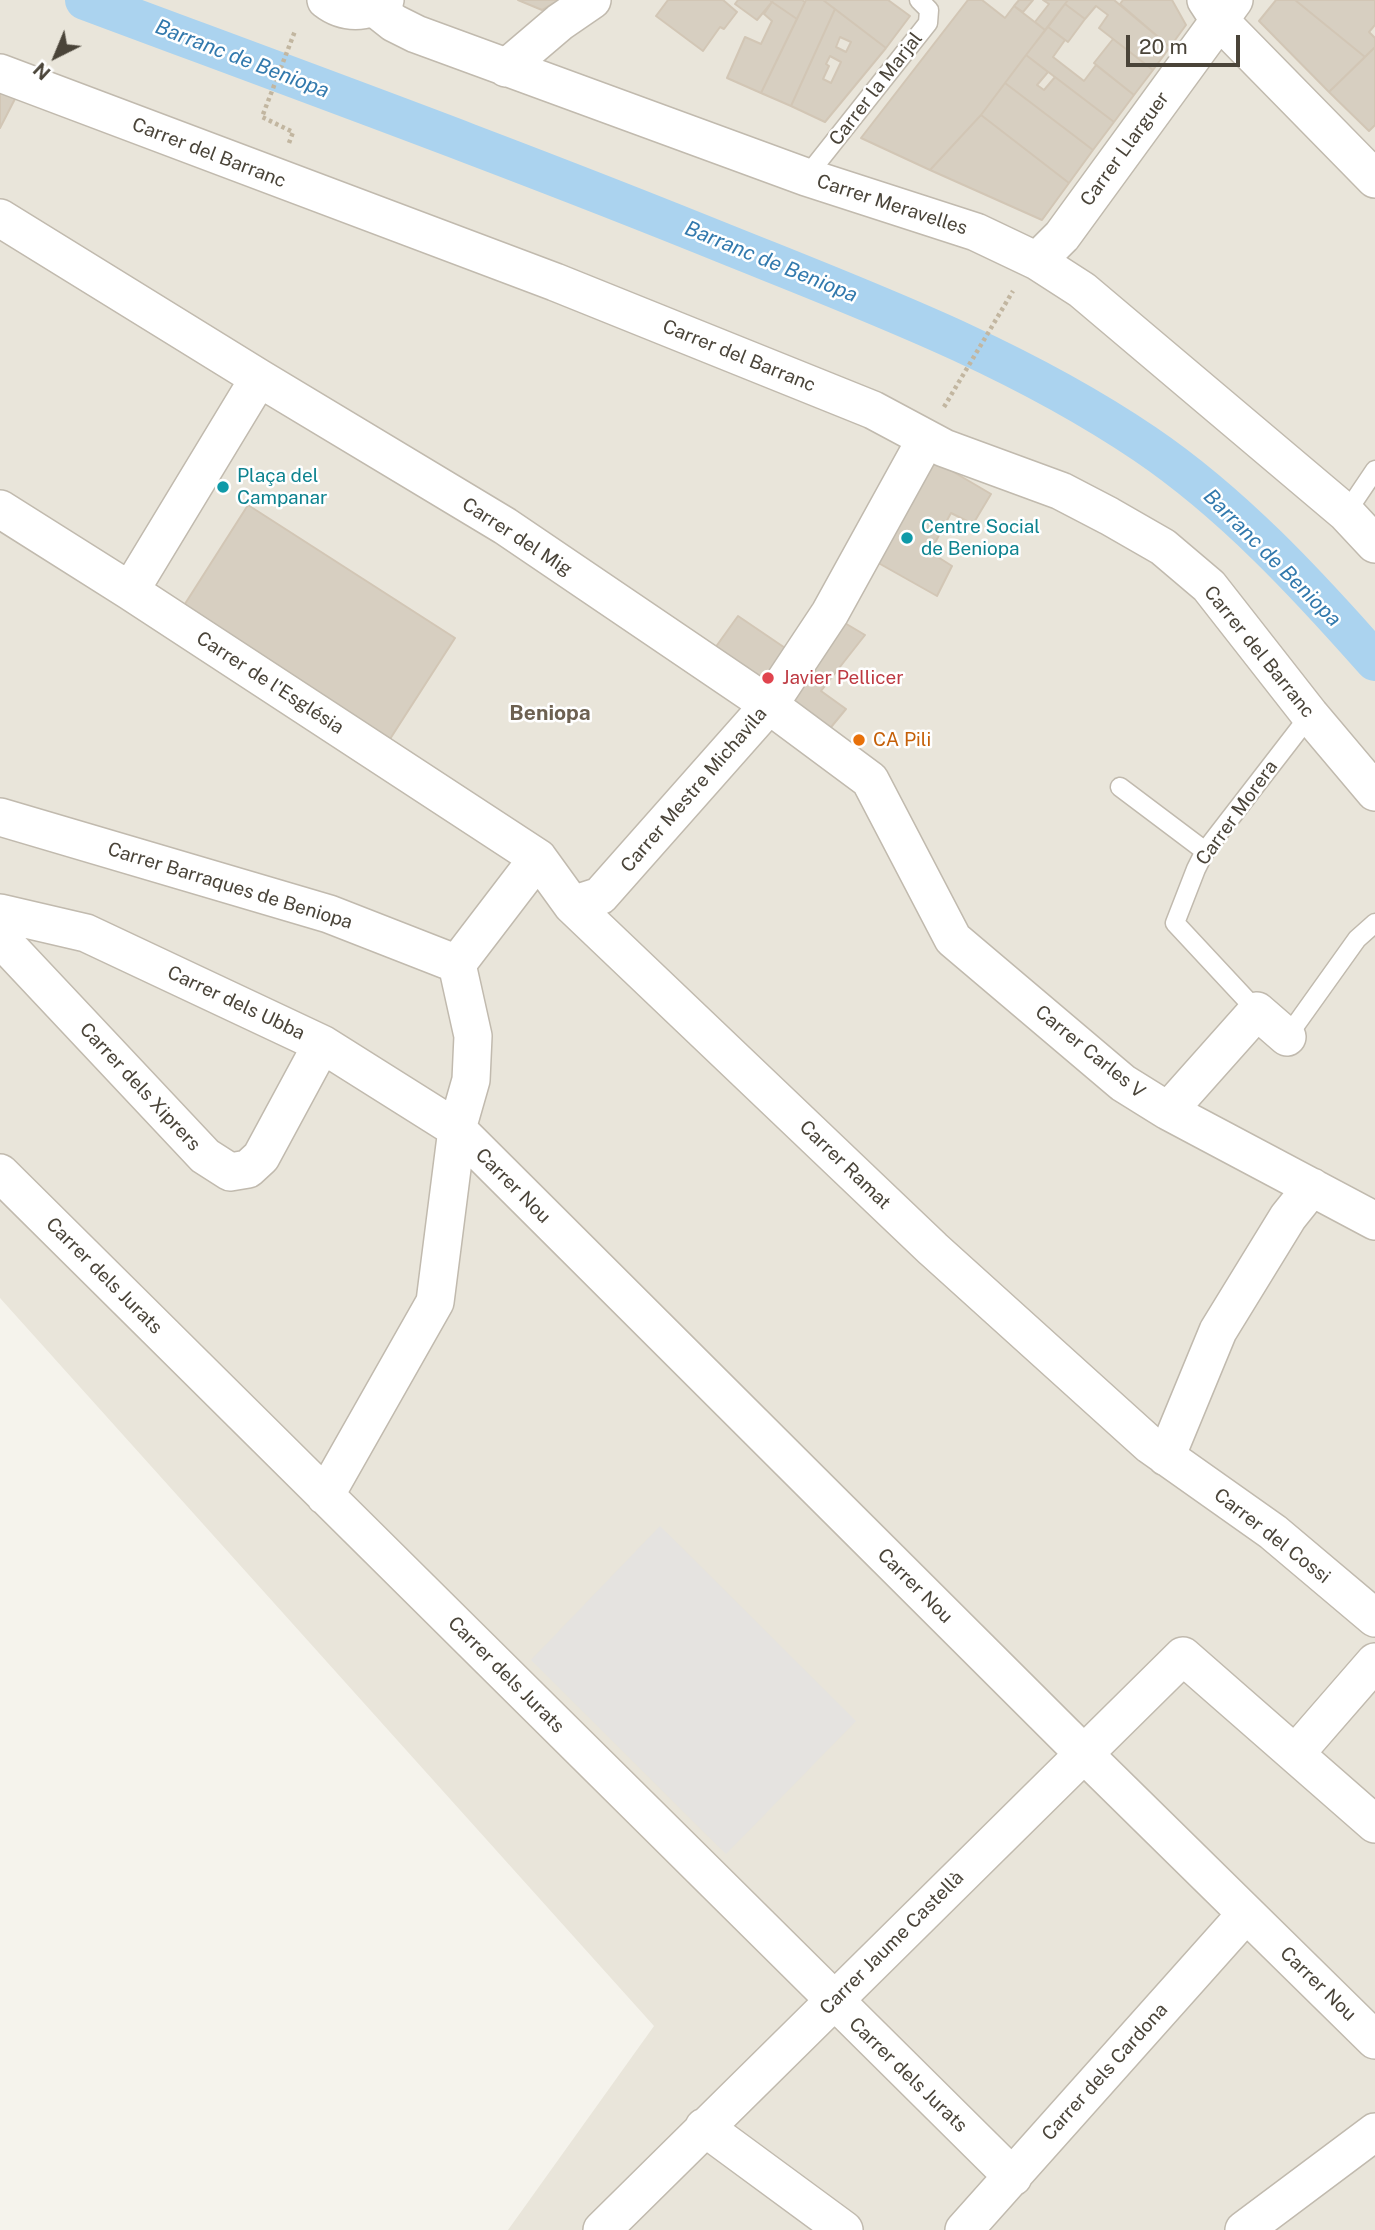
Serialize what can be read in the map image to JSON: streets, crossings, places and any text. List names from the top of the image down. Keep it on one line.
{"streets":{"street":["Carrer Llarguer","Carrer del Barranc","Carrer Meravelles","Carrer del Mig","Carrer de l'Església","Carrer Mestre Michavila","Carrer Barraques de Beniopa","Carrer dels Ubba","Carrer Carles V","Carrer dels Xiprers","Carrer Ramat","Carrer Nou","Carrer dels Jurats","Carrer del Cossi","Carrer Jaume Castellà","Carrer dels Cardona"],"lane":["Carrer la Marjal","Carrer Morera"]},"crossings":[["Carrer la Marjal","Carrer Meravelles"],["Carrer Llarguer","Carrer Meravelles"],["Carrer del Barranc","Carrer Mestre Michavila"],["Carrer del Barranc","Carrer Morera"],["Carrer del Mig","Carrer Mestre Michavila"],["Carrer del Mig","Carrer Carles V"],["Carrer de l'Església","Carrer Ramat"],["Carrer Mestre Michavila","Carrer Ramat"],["Carrer dels Ubba","Carrer dels Xiprers"],["Carrer dels Ubba","Carrer Nou"],["Carrer Ramat","Carrer del Cossi"],["Carrer Nou","Carrer Jaume Castellà"],["Carrer Nou","Carrer dels Cardona"],["Carrer dels Jurats","Carrer Jaume Castellà"],["Carrer dels Jurats","Carrer dels Cardona"]],"districts":["Beniopa"],"water":["Barranc de Beniopa"],"places":["Plaça del Campanar","Centre Social de Beniopa","Javier Pellicer","CA Pili"],"scale_bar":"20 m","north":"bottom left"}
